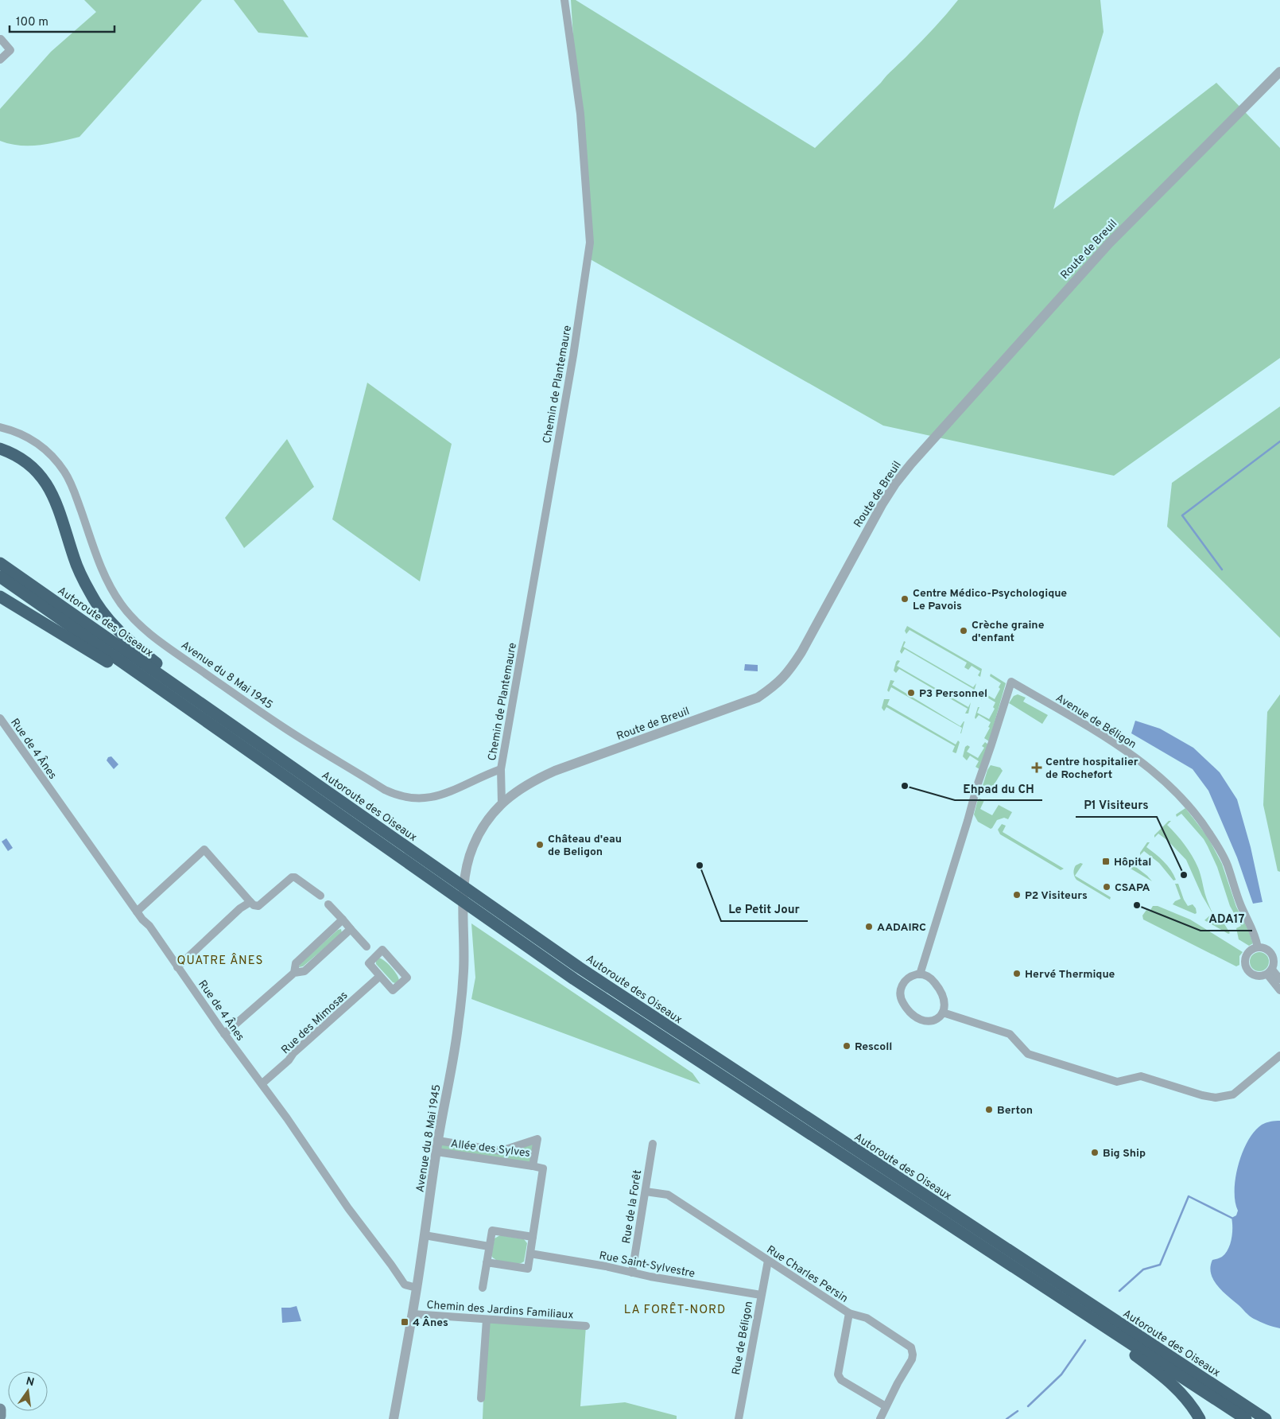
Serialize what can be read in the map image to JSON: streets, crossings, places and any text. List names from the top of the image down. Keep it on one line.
{"streets":{"highway":["Autoroute des Oiseaux"],"street":["Route de Breuil","Chemin de Plantemaure","Avenue du 8 Mai 1945","Avenue de Béligon","Rue de 4 Ânes","Rue des Mimosas","Allée des Sylves","Rue de la Forêt","Rue Saint-Sylvestre","Rue Charles Persin","Chemin des Jardins Familiaux","Rue de Béligon"]},"crossings":[["Route de Breuil","Avenue du 8 Mai 1945"],["Chemin de Plantemaure","Avenue du 8 Mai 1945"],["Avenue du 8 Mai 1945","Rue de 4 Ânes"],["Avenue du 8 Mai 1945","Allée des Sylves"],["Avenue du 8 Mai 1945","Chemin des Jardins Familiaux"],["Rue de 4 Ânes","Rue des Mimosas"],["Rue de la Forêt","Rue Saint-Sylvestre"],["Rue de la Forêt","Rue Charles Persin"],["Rue Saint-Sylvestre","Rue de Béligon"],["Rue Charles Persin","Rue de Béligon"]],"districts":["QUATRE ÂNES","LA FORÊT-NORD"],"places":{"other":["Centre Médico-Psychologique Le Pavois","Crèche graine d'enfant","P3 Personnel","Ehpad du CH","Château d'eau de Beligon","Le Petit Jour","P1 Visiteurs","CSAPA","P2 Visiteurs","ADA17","AADAIRC","Hervé Thermique","Rescoll","Berton","Big Ship"],"health":["Centre hospitalier de Rochefort"],"transit":["Hôpital","4 Ânes"]},"scale_bar":"100 m","north":"top"}
